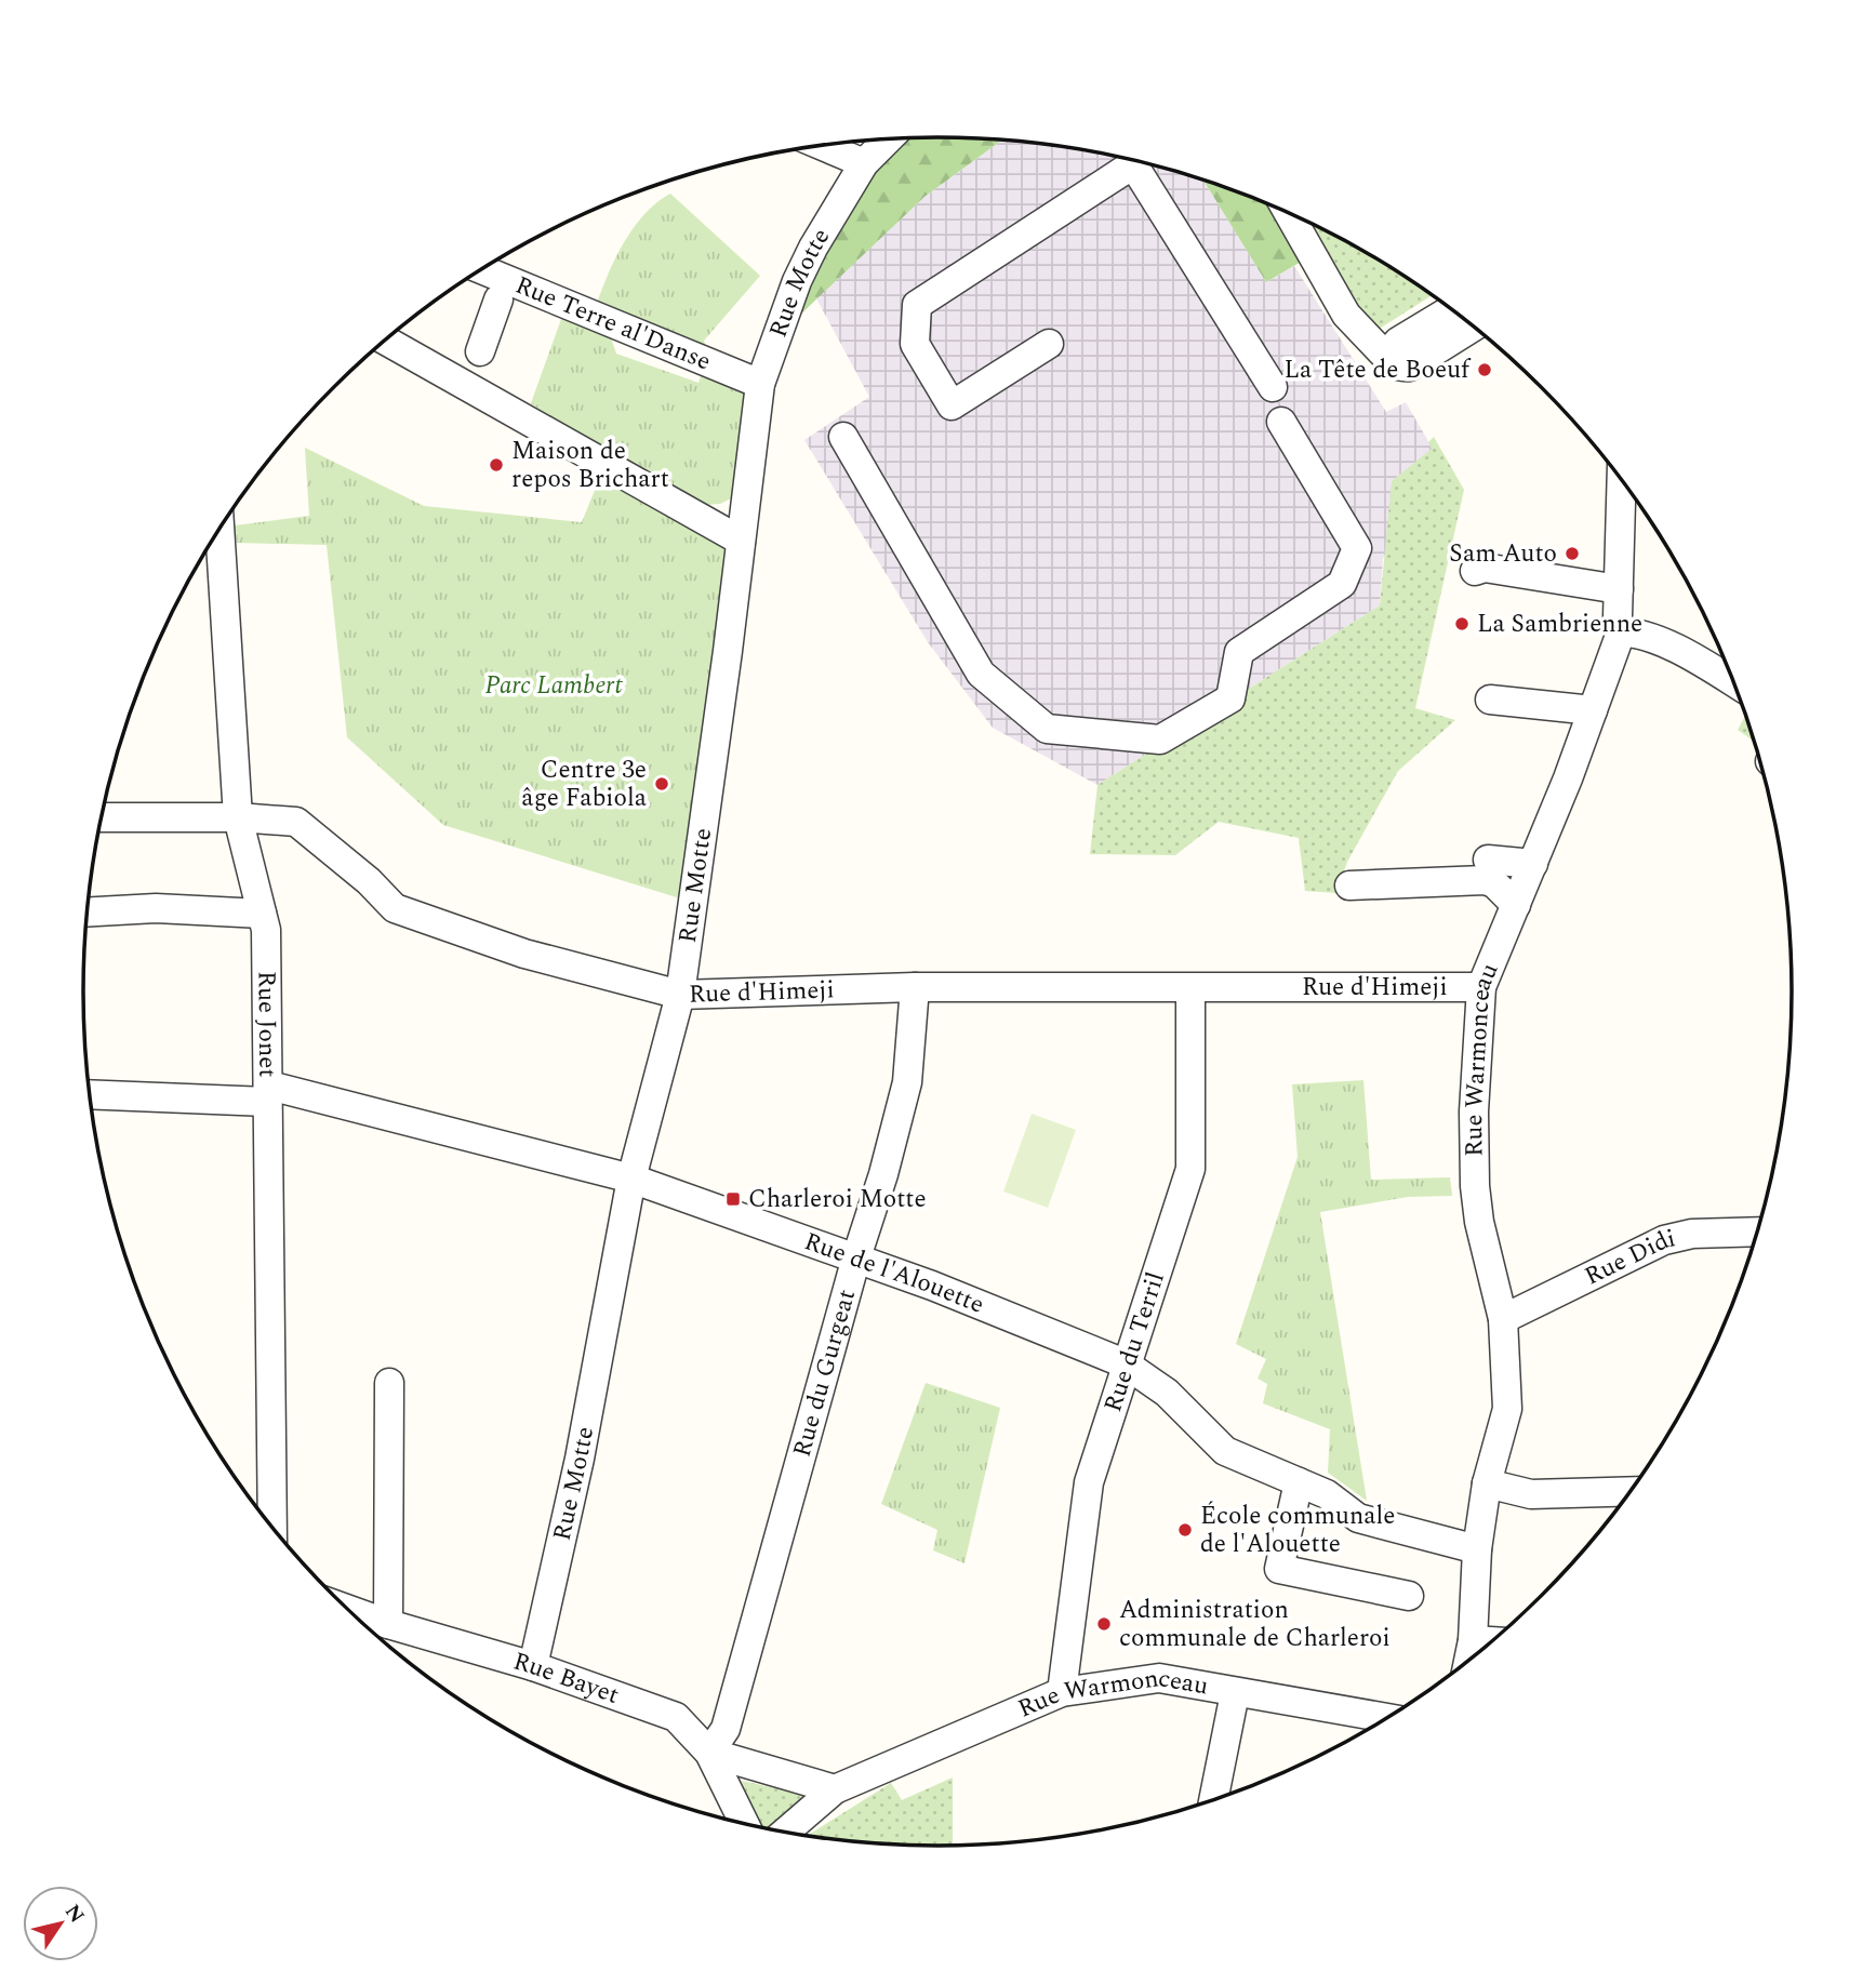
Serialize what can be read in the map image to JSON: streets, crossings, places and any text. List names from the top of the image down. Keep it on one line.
{"streets":{"street":["Rue Motte","Rue Terre al'Danse","Rue d'Himeji","Rue Jonet","Rue Warmonceau","Rue Didi","Rue de l'Alouette","Rue du Terril","Rue du Gurgeat","Rue Bayet"]},"crossings":[["Rue Motte","Rue Terre al'Danse"],["Rue Motte","Rue d'Himeji"],["Rue Motte","Rue de l'Alouette"],["Rue Motte","Rue Bayet"],["Rue d'Himeji","Rue Jonet"],["Rue d'Himeji","Rue Warmonceau"],["Rue d'Himeji","Rue du Terril"],["Rue d'Himeji","Rue du Gurgeat"],["Rue Jonet","Rue de l'Alouette"],["Rue Warmonceau","Rue Didi"],["Rue Warmonceau","Rue de l'Alouette"],["Rue Warmonceau","Rue du Terril"],["Rue de l'Alouette","Rue du Terril"],["Rue de l'Alouette","Rue du Gurgeat"],["Rue du Gurgeat","Rue Bayet"]],"parks":["Parc Lambert"],"places":{"other":["La Tête de Boeuf","Maison de repos Brichart","Sam Auto","La Sambrienne","Centre 3e âge Fabiola","École communale de l'Alouette","Administration communale de Charleroi"],"transit":["Charleroi Motte"]},"north":"top right"}
